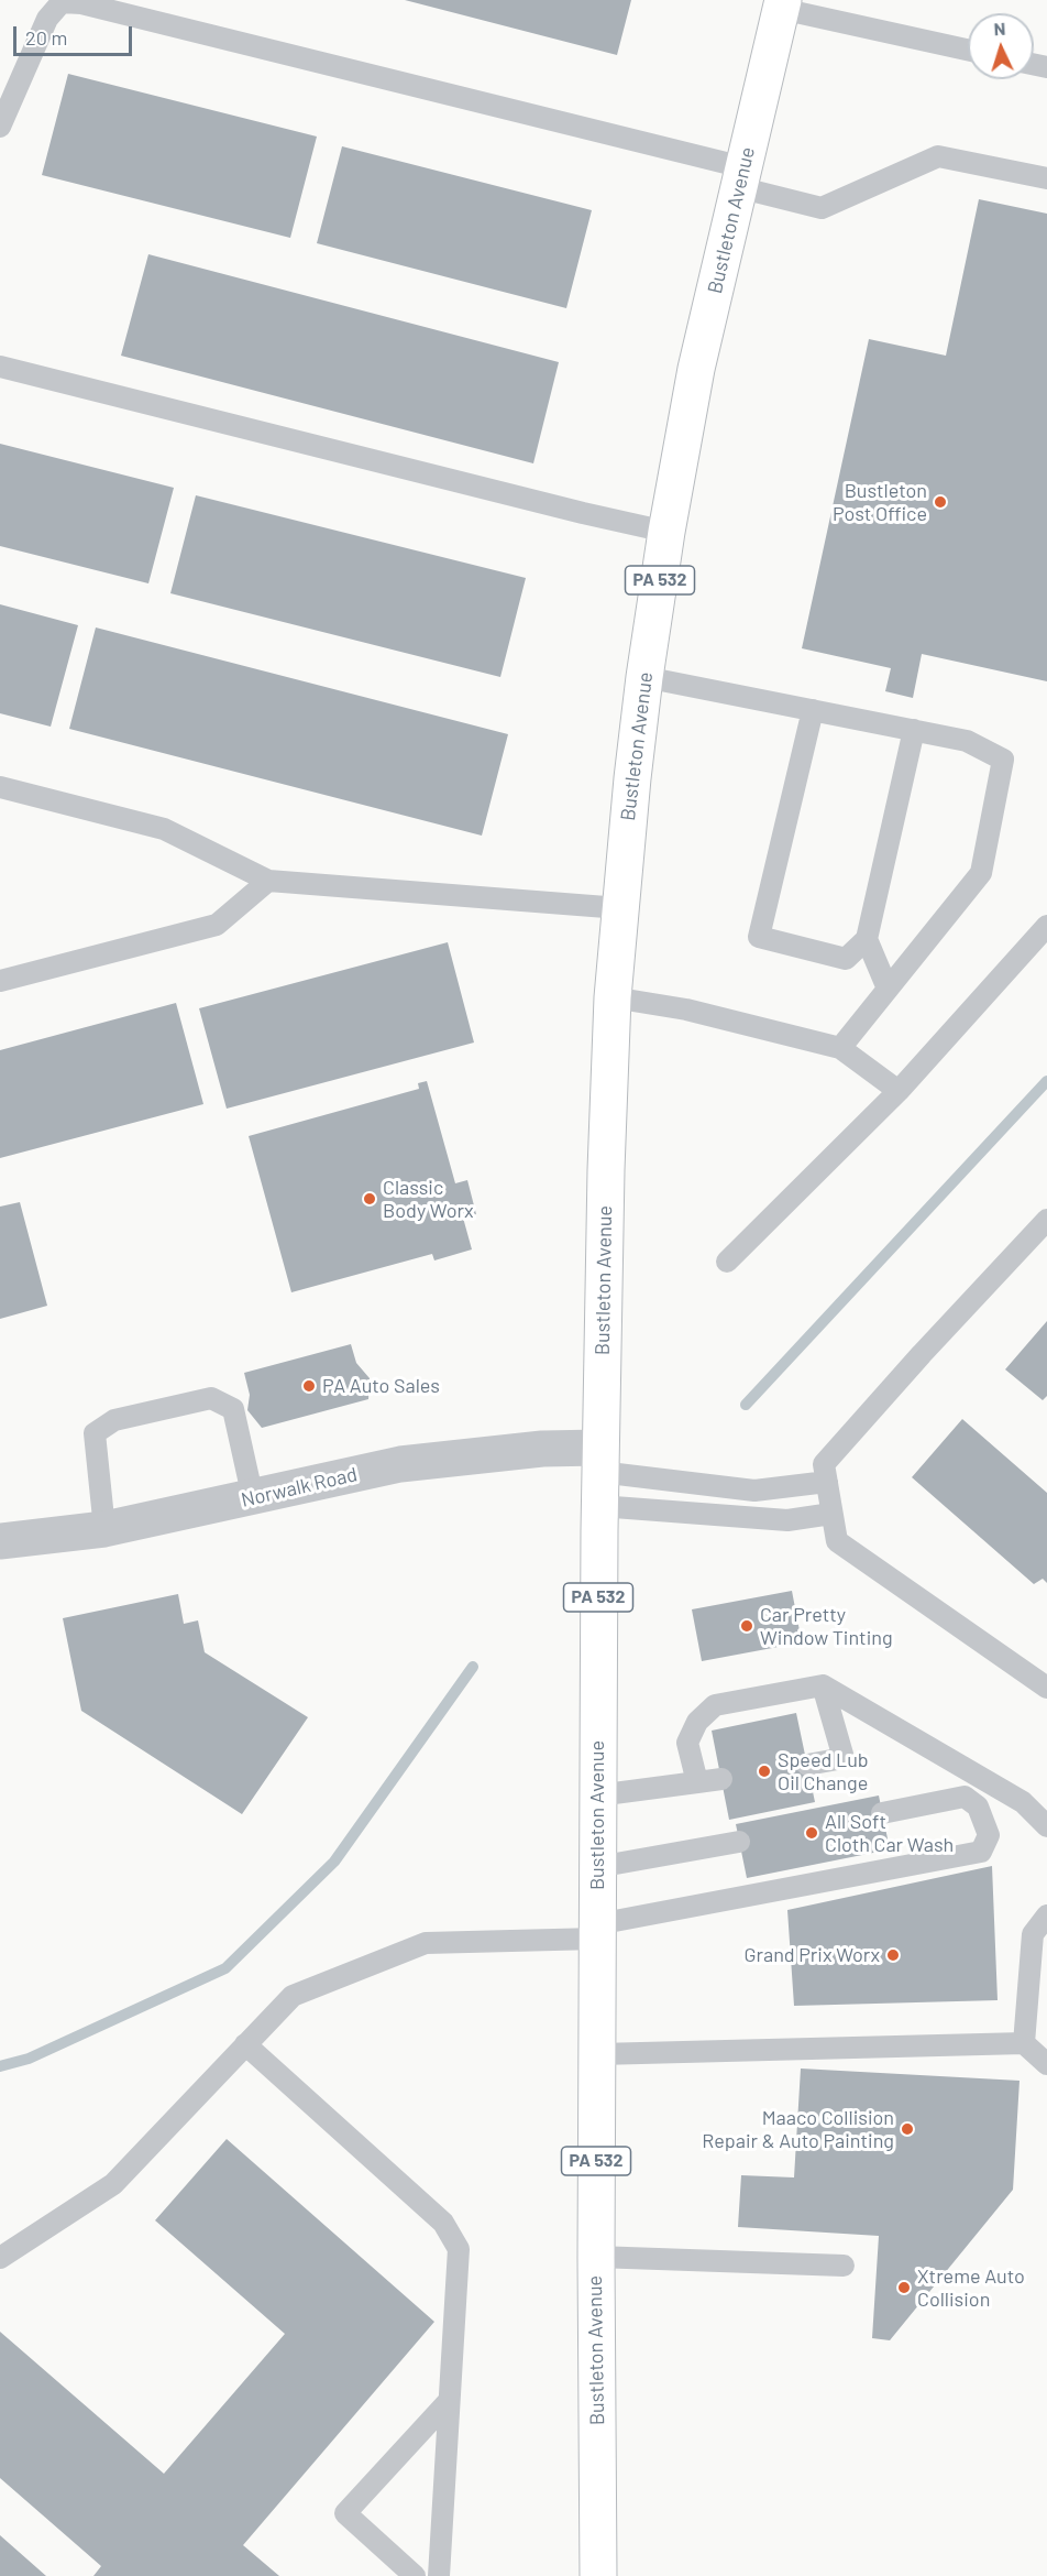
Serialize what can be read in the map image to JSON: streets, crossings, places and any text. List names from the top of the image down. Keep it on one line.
{"streets":{"main road":["Bustleton Avenue","PA 532"],"street":["Norwalk Road"]},"crossings":[["Bustleton Avenue","Norwalk Road"]],"places":["Bustleton Post Office","Classic Body Worx","PA Auto Sales","Car Pretty Window Tinting","Speed Lub Oil Change","All Soft Cloth Car Wash","Grand Prix Worx","Maaco Collision Repair & Auto Painting","Xtreme Auto Collision"],"scale_bar":"20 m","north":"top"}
